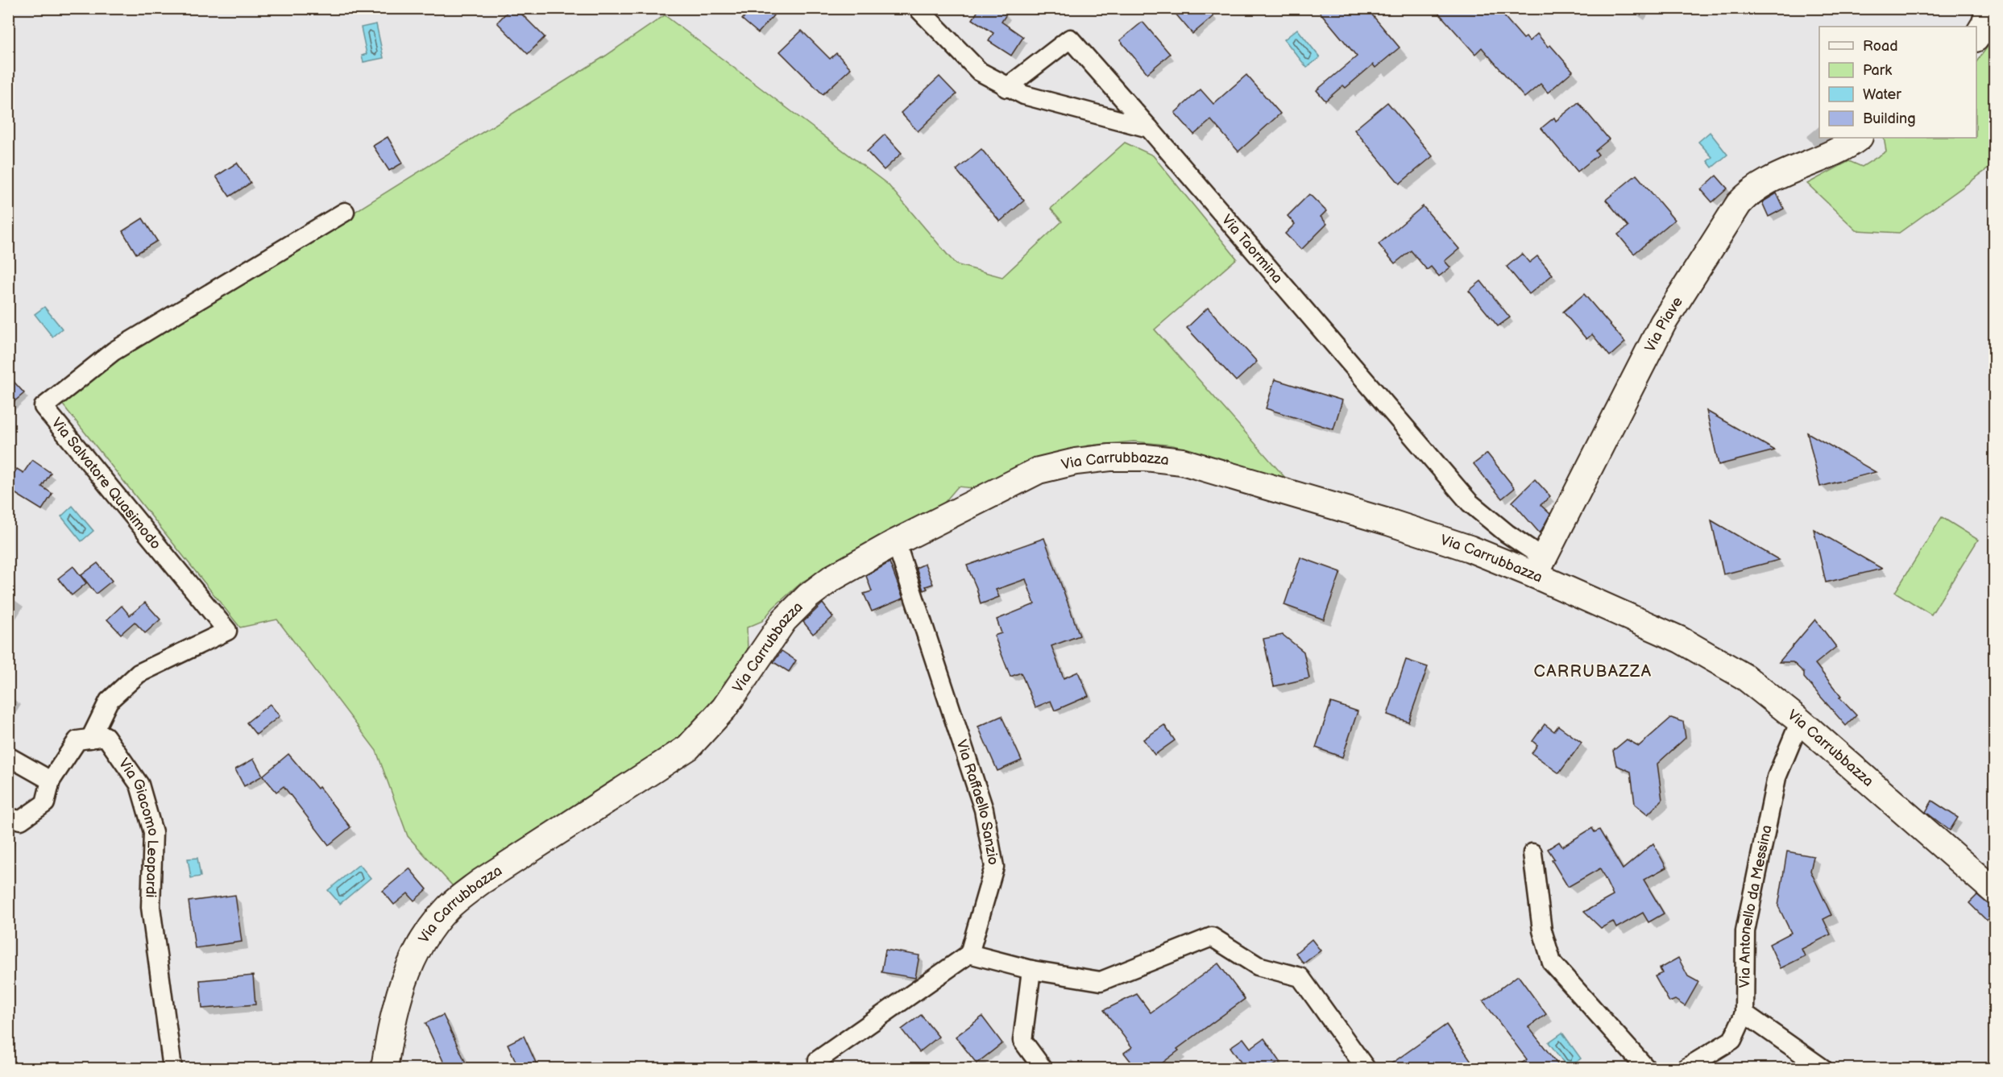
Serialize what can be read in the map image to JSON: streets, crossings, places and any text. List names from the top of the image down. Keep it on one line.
{"streets":{"main road":["Via Piave","Via Carrubbazza"],"street":["Via Taormina","Via Salvatore Quasimodo","Via Raffaello Sanzio","Via Giacomo Leopardi","Via Antonello da Messina"]},"crossings":[["Via Taormina","Via Piave"],["Via Taormina","Via Carrubbazza"],["Via Piave","Via Carrubbazza"],["Via Carrubbazza","Via Raffaello Sanzio"],["Via Carrubbazza","Via Antonello da Messina"],["Via Salvatore Quasimodo","Via Giacomo Leopardi"]],"districts":["CARRUBAZZA"],"legend":["Road","Park","Water","Building"]}
